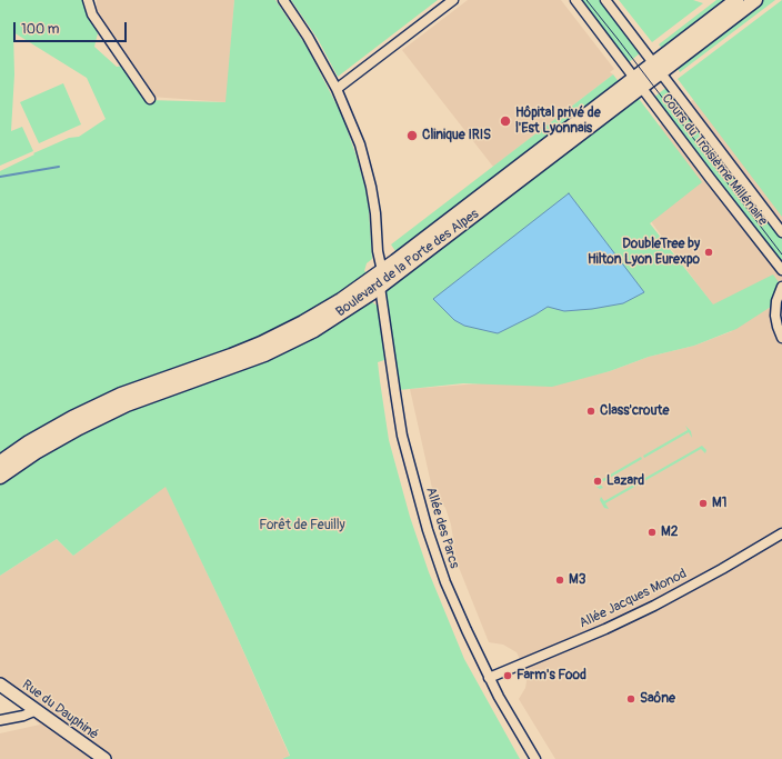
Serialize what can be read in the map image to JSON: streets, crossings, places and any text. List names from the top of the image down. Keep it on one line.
{"streets":{"main road":["Boulevard de la Porte des Alpes"],"street":["Cours du Troisième Millénaire","Allée des Parcs","Allée Jacques Monod","Rue du Dauphiné"]},"crossings":[["Cours du Troisième Millénaire","Boulevard de la Porte des Alpes"],["Boulevard de la Porte des Alpes","Allée des Parcs"],["Allée des Parcs","Allée Jacques Monod"]],"parks":["Forêt de Feuilly"],"places":["Hôpital privé de l'Est Lyonnais","Clinique IRIS","DoubleTree by Hilton Lyon Eurexpo","Class'croute","Lazard","M1","M2","M3","Farm's Food","Saône"],"scale_bar":"100 m"}
